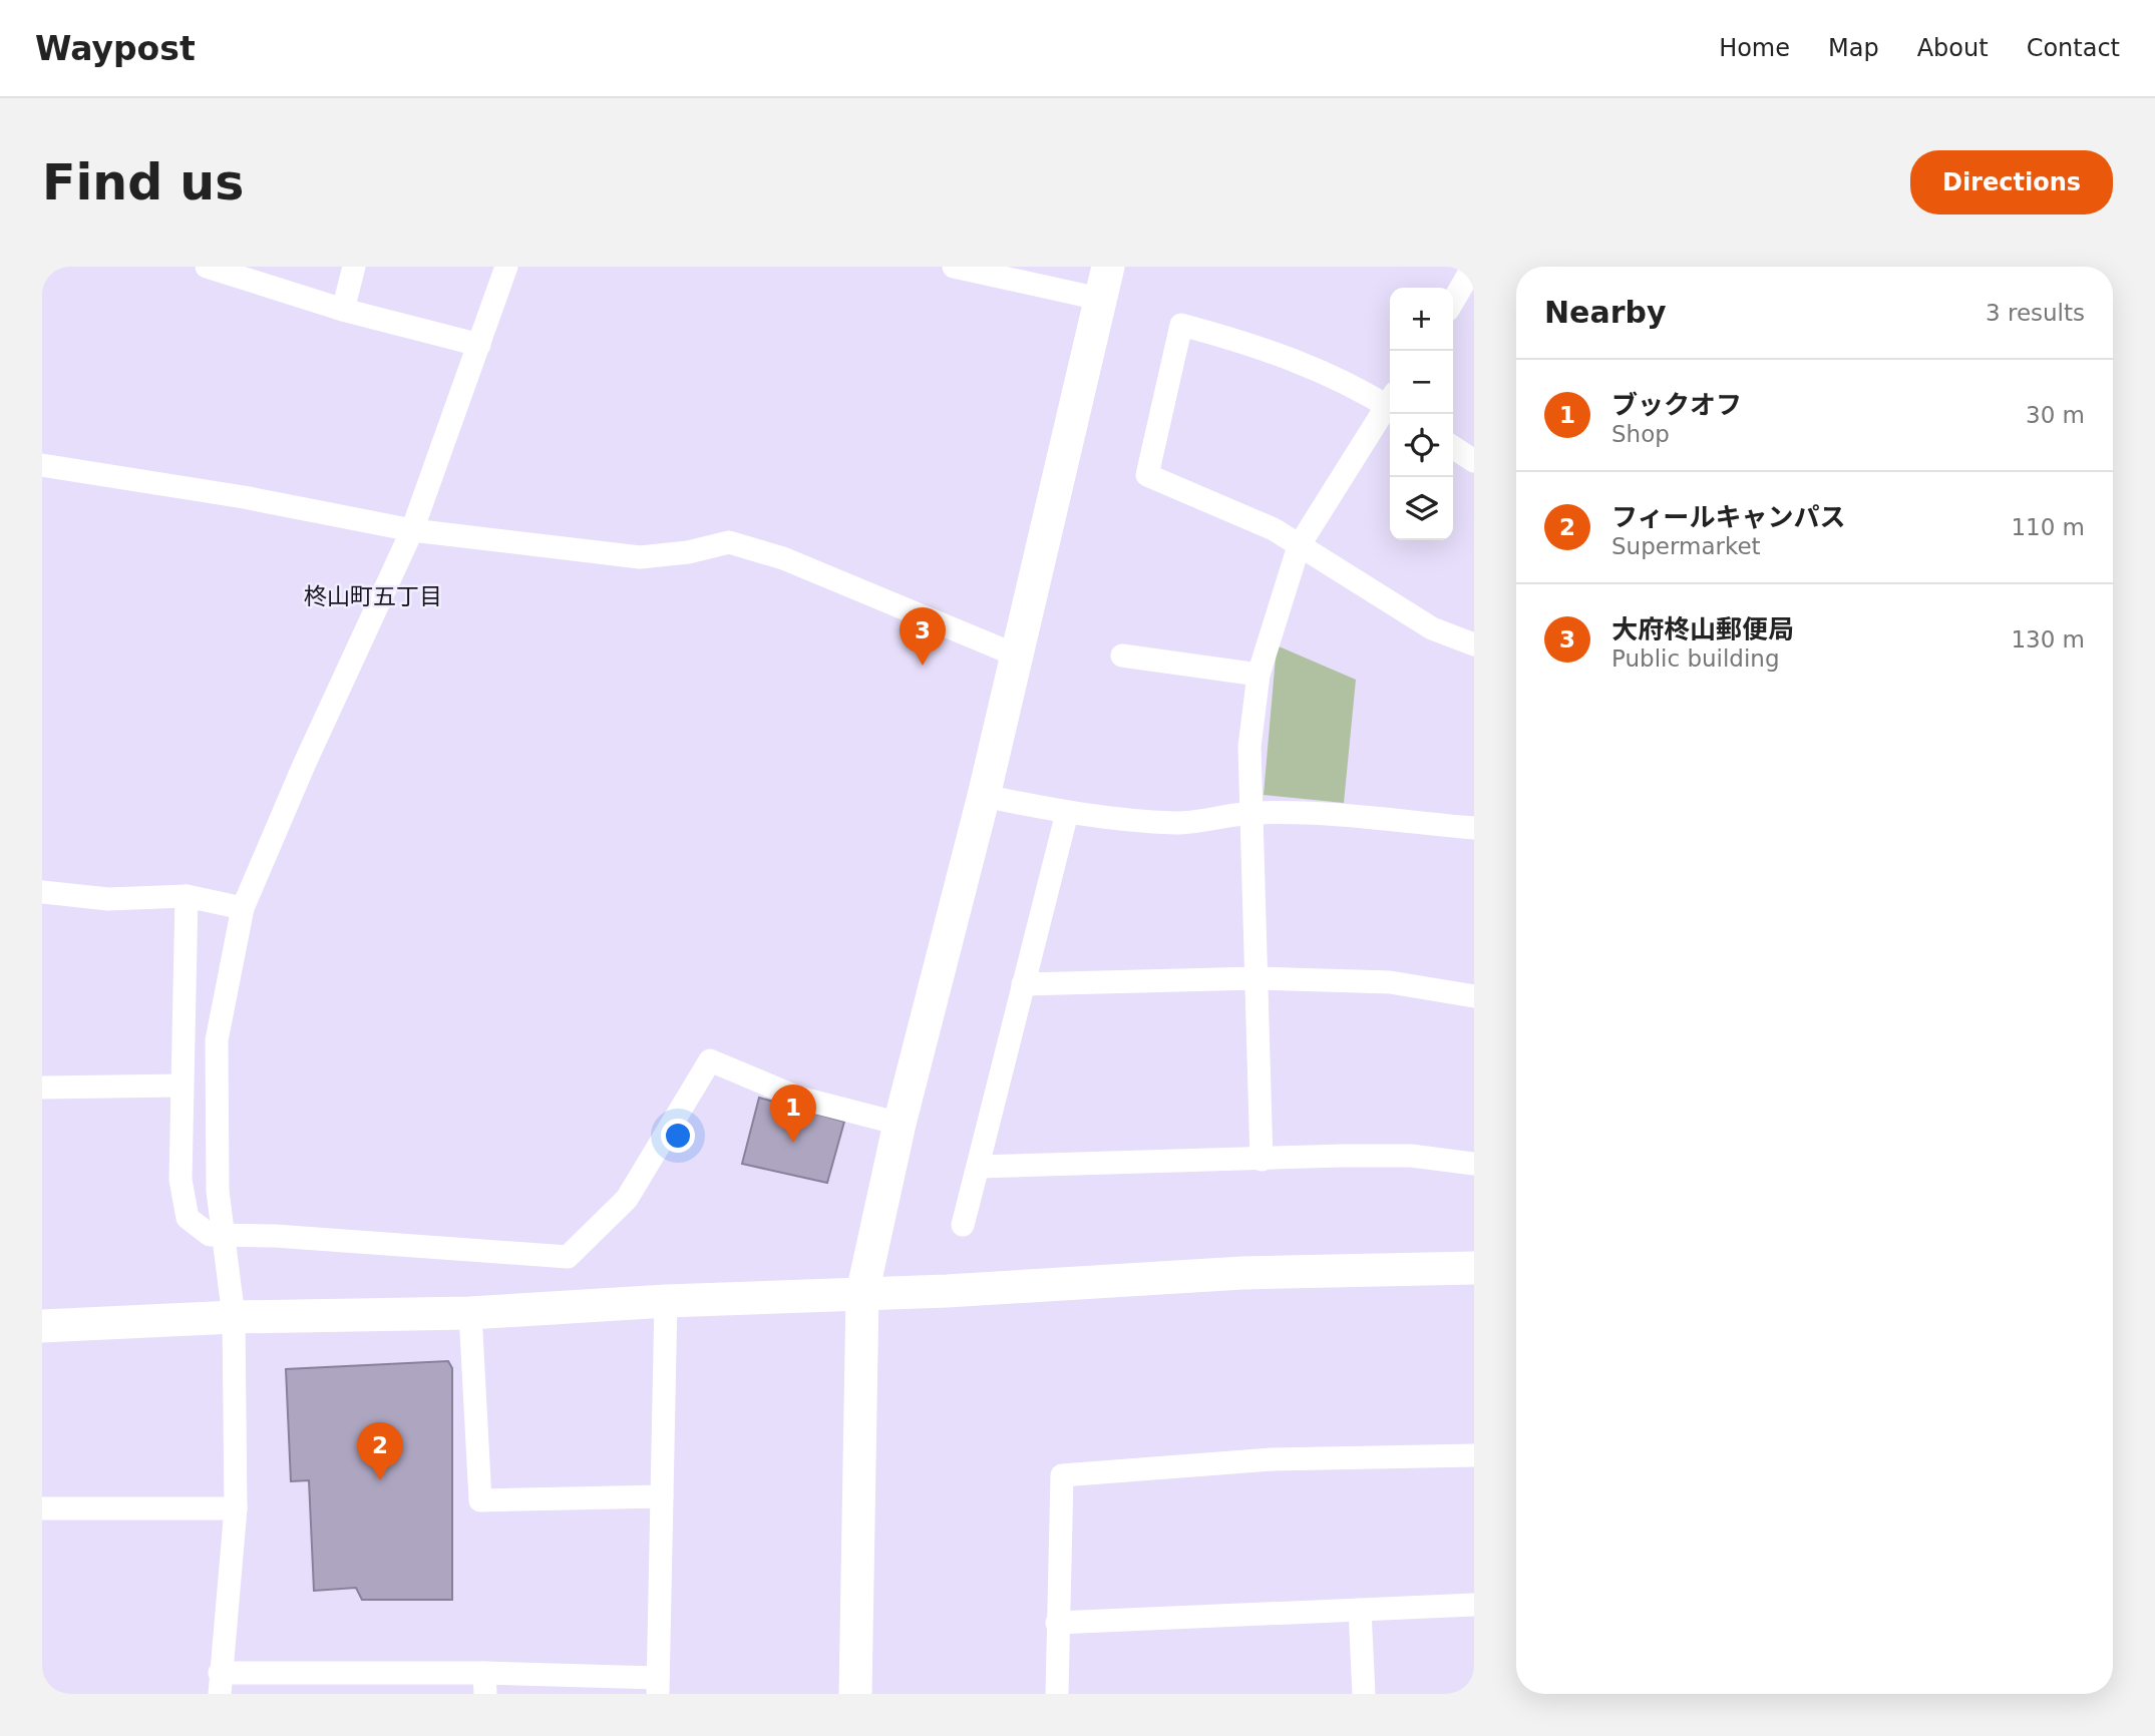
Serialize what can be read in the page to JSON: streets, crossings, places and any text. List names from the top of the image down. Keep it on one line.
{"districts":["柊山町五丁目"],"page":{"header":"Waypost","nav":["Home","Map","About","Contact"],"buttons":"Directions","title":"Find us","heading":["Nearby","3 results"],"map_buttons":["+","−"],"list":[{"mark":"1","name":"ブックオフ","note":"Shop","value":"30 m"},{"mark":"2","name":"フィールキャンパス","note":"Supermarket","value":"110 m"},{"mark":"3","name":"大府柊山郵便局","note":"Public building","value":"130 m"}],"pins":["3","1","2"]}}
